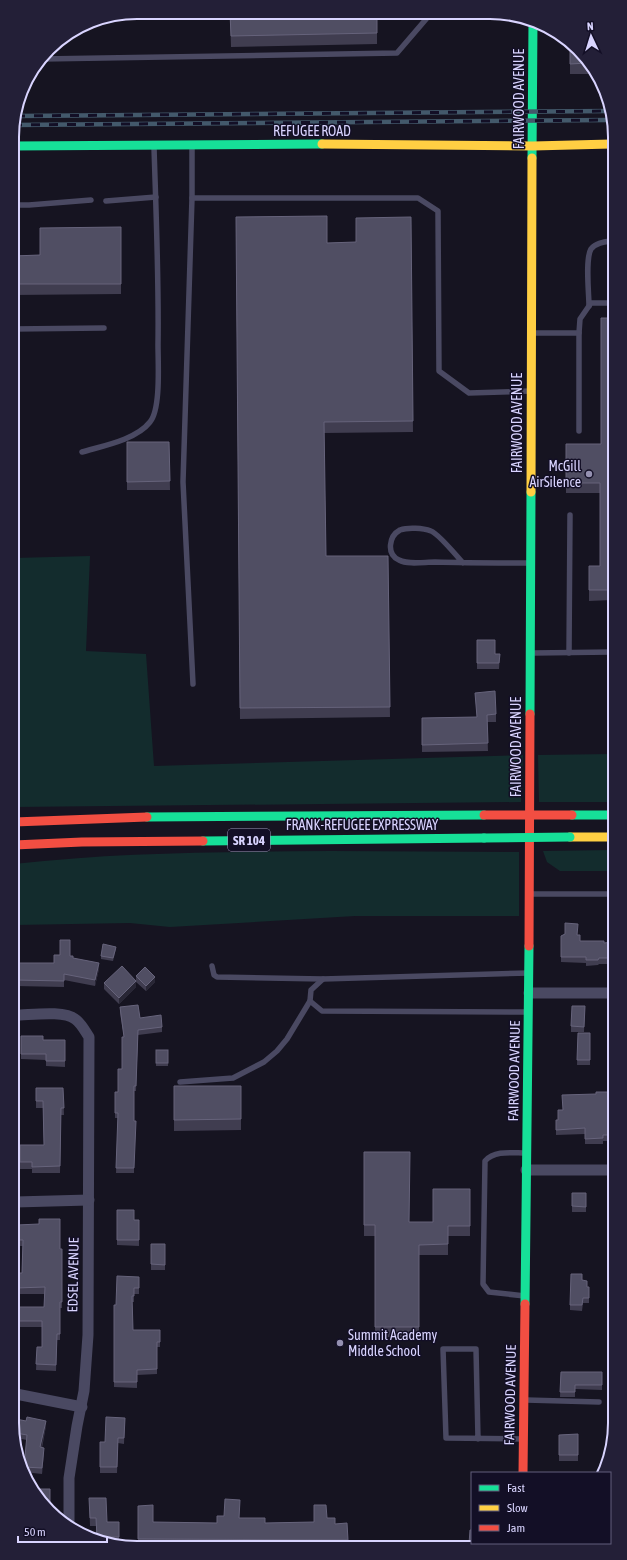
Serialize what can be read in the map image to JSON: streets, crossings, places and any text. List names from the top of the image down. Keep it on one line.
{"streets":{"main road":["FAIRWOOD AVENUE","REFUGEE ROAD","FRANK-REFUGEE EXPRESSWAY","SR 104"],"street":["EDSEL AVENUE"]},"crossings":[["FAIRWOOD AVENUE","REFUGEE ROAD"]],"places":["McGill AirSilence","Summit Academy Middle School"],"legend":["Fast","Slow","Jam"],"scale_bar":"50 m","north":"top"}
